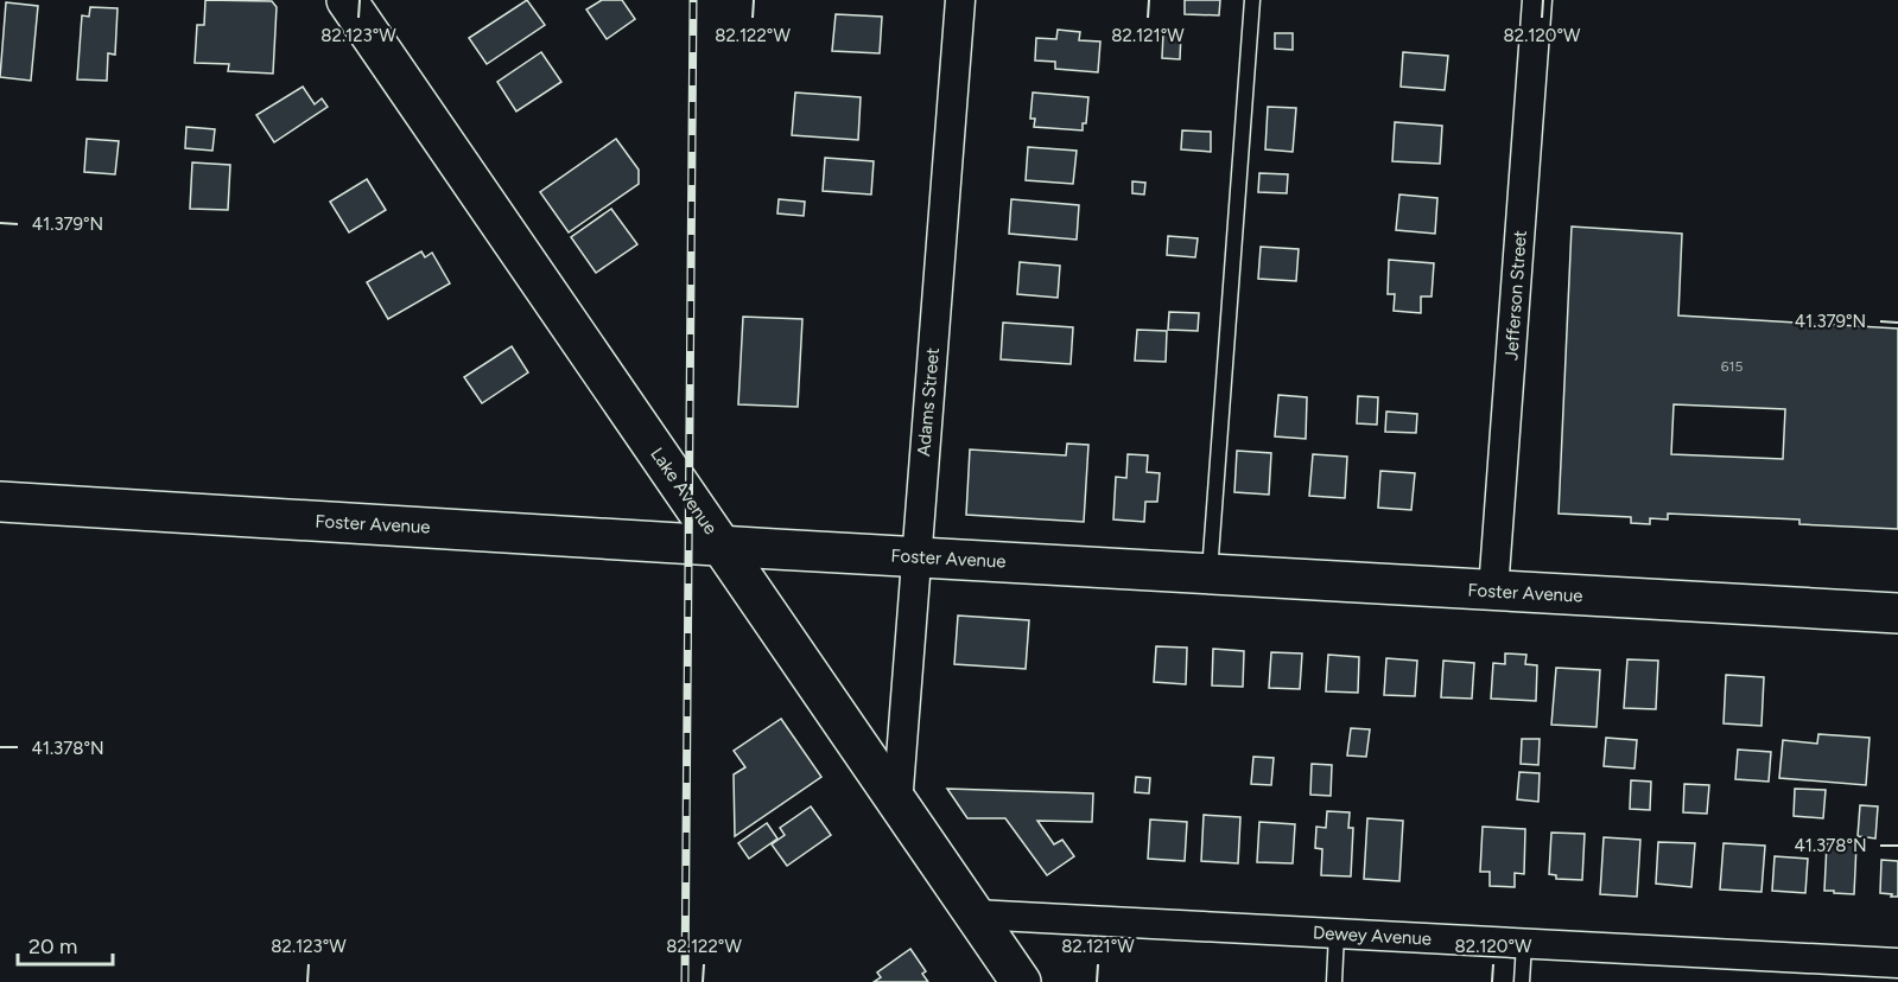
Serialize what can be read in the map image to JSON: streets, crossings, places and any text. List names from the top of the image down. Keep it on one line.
{"streets":{"street":["Jefferson Street","Adams Street","Lake Avenue","Foster Avenue","Dewey Avenue"]},"crossings":[["Jefferson Street","Foster Avenue"],["Adams Street","Lake Avenue"],["Adams Street","Foster Avenue"],["Lake Avenue","Foster Avenue"],["Lake Avenue","Dewey Avenue"]],"house_numbers":["615"],"scale_bar":"20 m","coordinates":["82.123°W","82.122°W","82.121°W","82.120°W","41.379°N","41.378°N"]}
